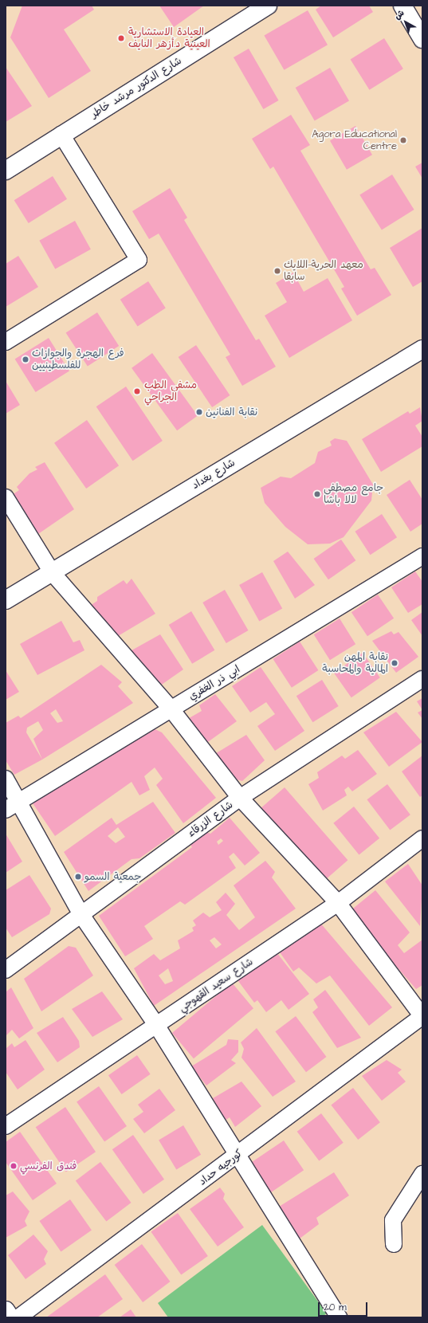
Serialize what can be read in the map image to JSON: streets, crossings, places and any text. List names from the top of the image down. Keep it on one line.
{"streets":{"main road":["شارع الدكتور مرشد خاطر","شارع بغداد"],"street":["ابي ذر الغفري","شارع الزرقاء","شارع سعيد القهوجي","كورجيه حداد"]},"places":["العيادة الاستشارية العينية د.أزهر النايف","Agora Educational Centre","معهد الحرية-اللايك سابقا","فرع الهجرة والجوازات للفلسطينيين","مشفى الطب الجراحي","نقابة الفنانين","جامع مصطفى لالا باشا","نقابة المهن المالية والمحاسبة","جمعية السمو","فندق الفرنسي"],"scale_bar":"20 m","north":"top left"}
